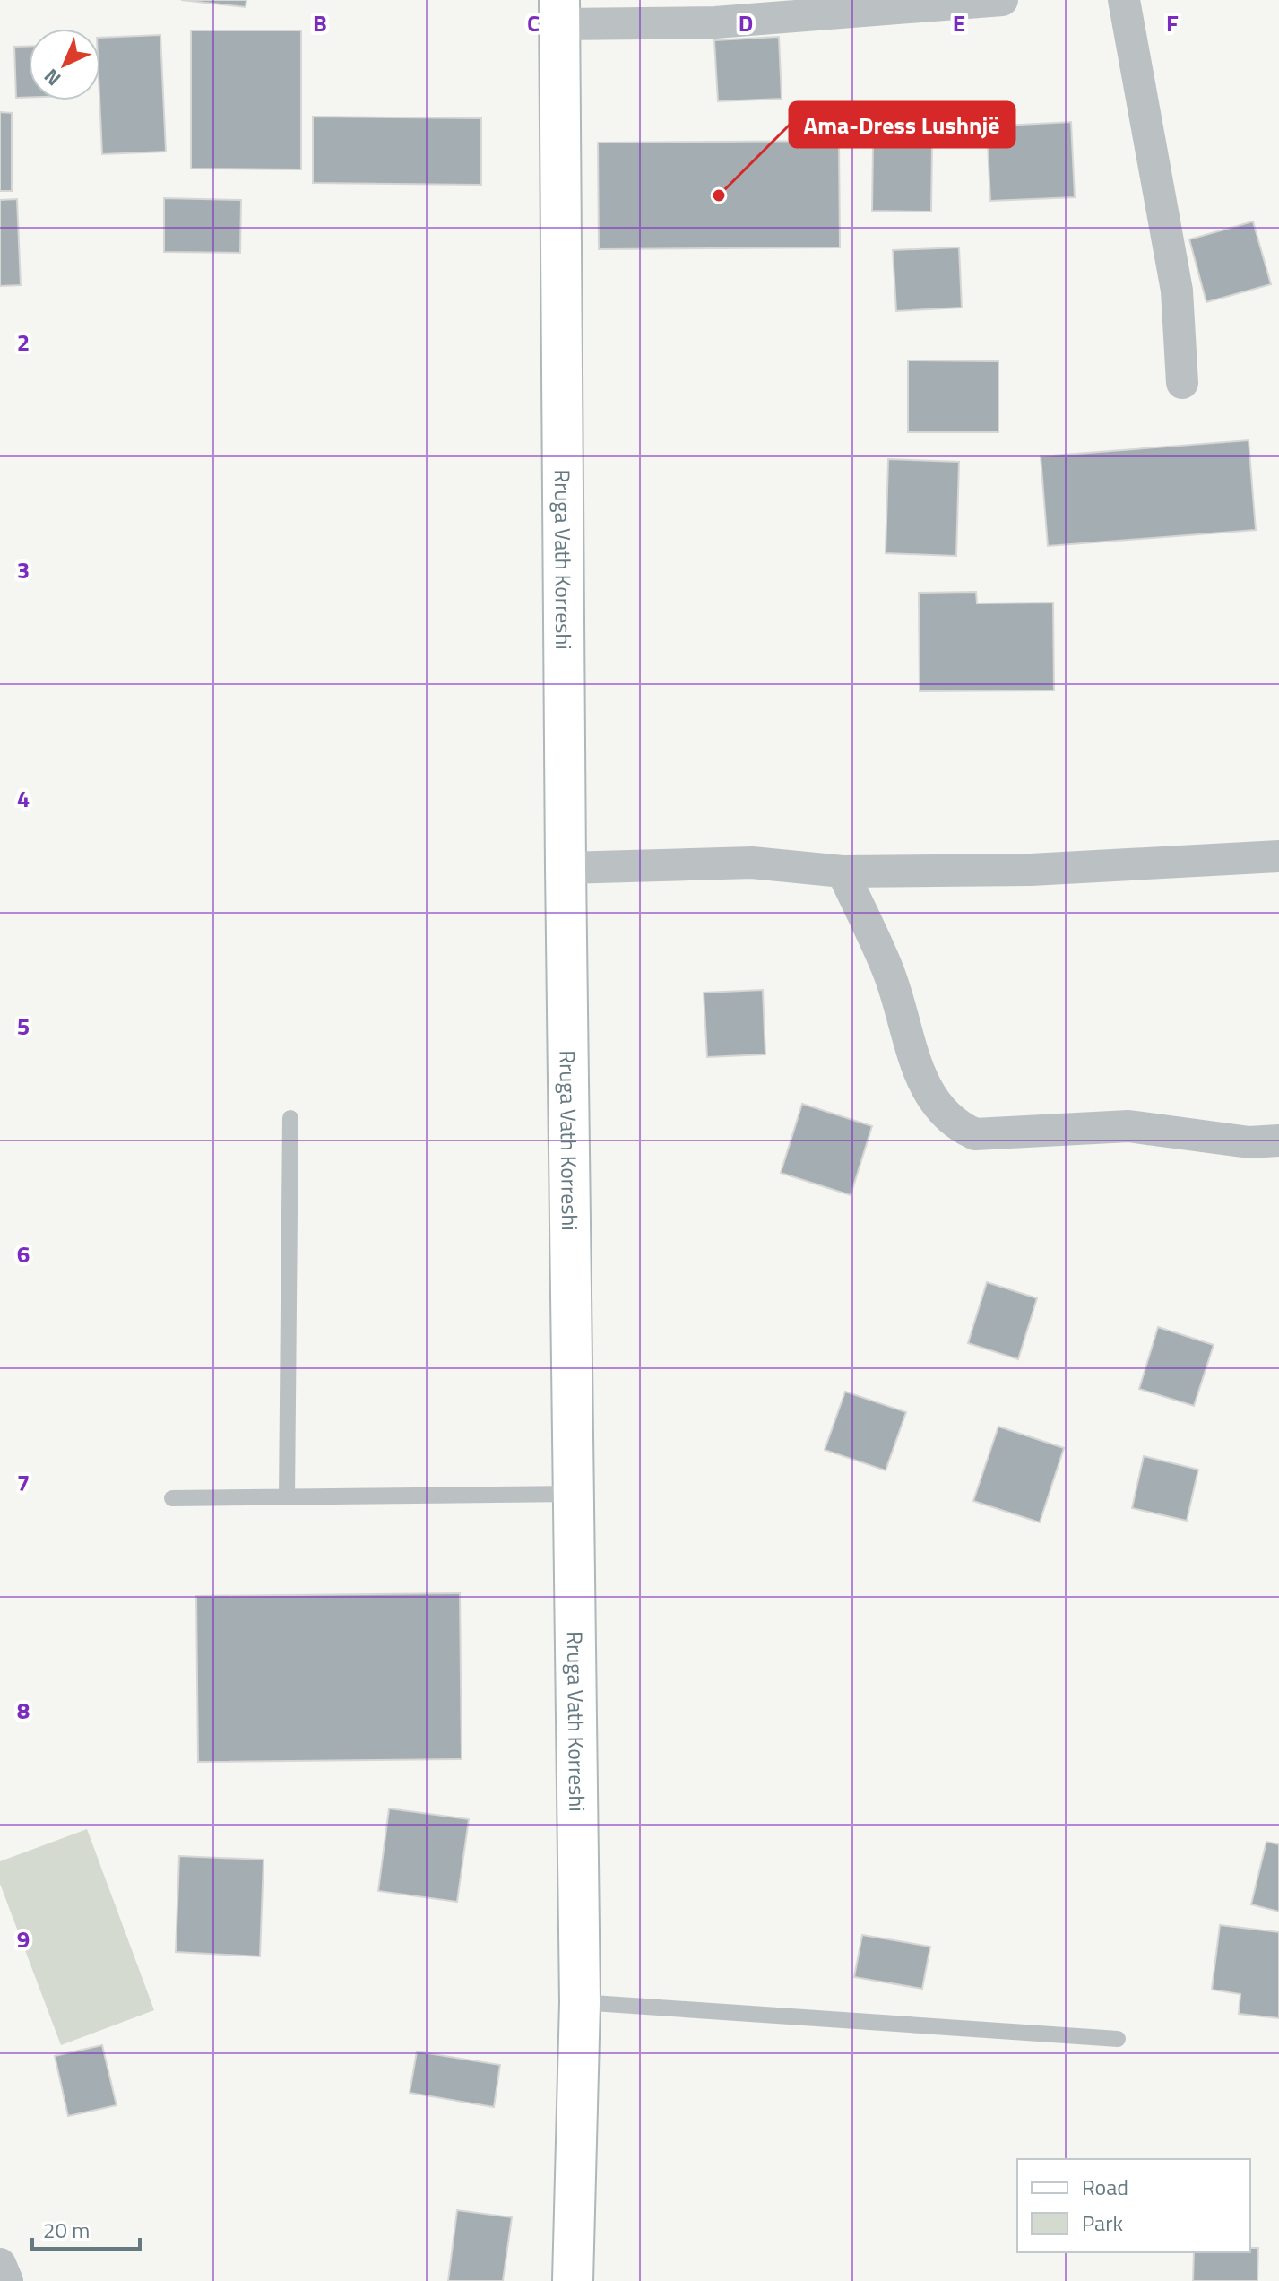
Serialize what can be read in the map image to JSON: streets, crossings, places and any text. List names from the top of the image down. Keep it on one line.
{"streets":{"main road":["Rruga Vath Korreshi"]},"places":["Ama-Dress Lushnjë"],"legend":["Road","Park"],"scale_bar":"20 m","north":"bottom left","grid":{"columns":["B","C","D","E","F"],"rows":["2","3","4","5","6","7","8","9"]}}
